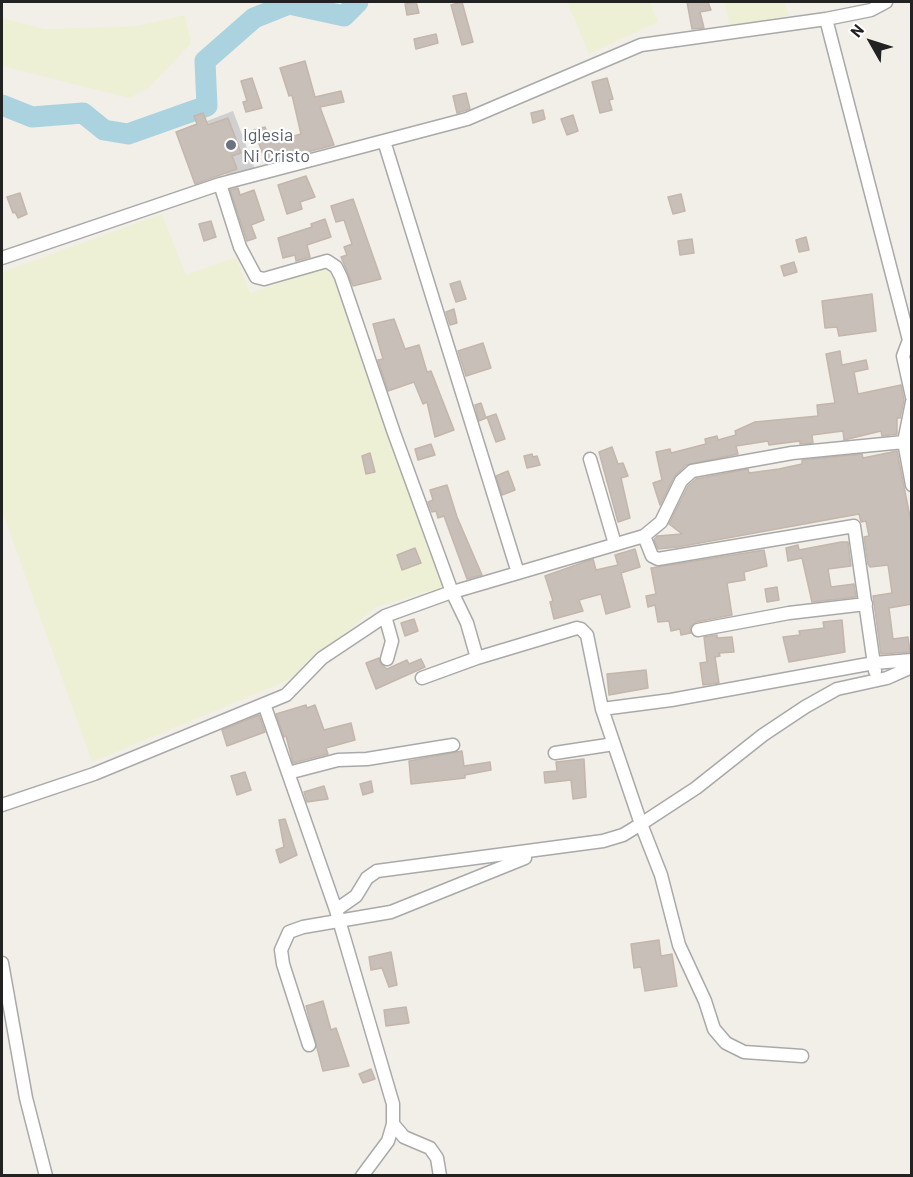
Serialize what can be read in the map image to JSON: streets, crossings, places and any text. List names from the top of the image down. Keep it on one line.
{"places":["Iglesia Ni Cristo"],"north":"top left"}
